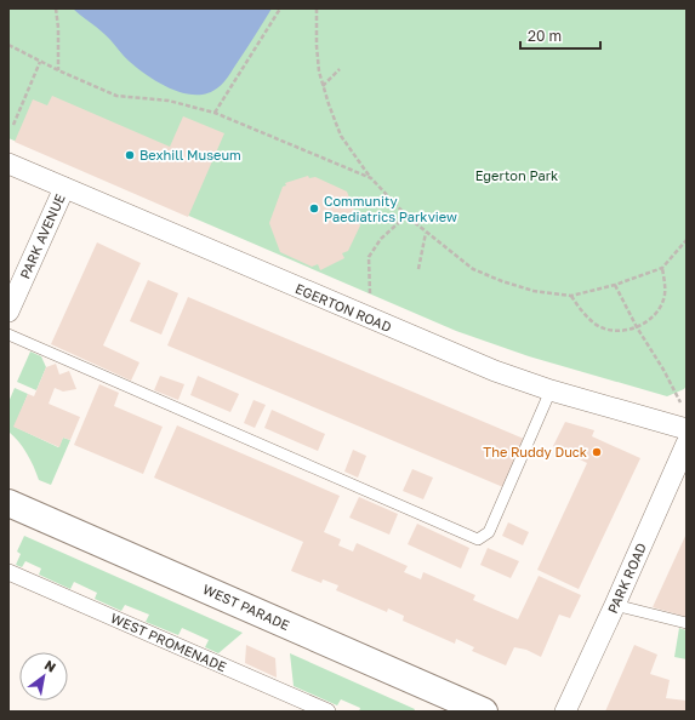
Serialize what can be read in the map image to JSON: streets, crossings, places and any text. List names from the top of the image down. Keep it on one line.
{"streets":{"main road":["WEST PARADE"],"street":["PARK AVENUE","EGERTON ROAD","PARK ROAD","WEST PROMENADE"]},"crossings":[["PARK AVENUE","EGERTON ROAD"]],"parks":["Egerton Park"],"places":["Bexhill Museum","Community Paediatrics Parkview","The Ruddy Duck"],"scale_bar":"20 m","north":"top right"}
